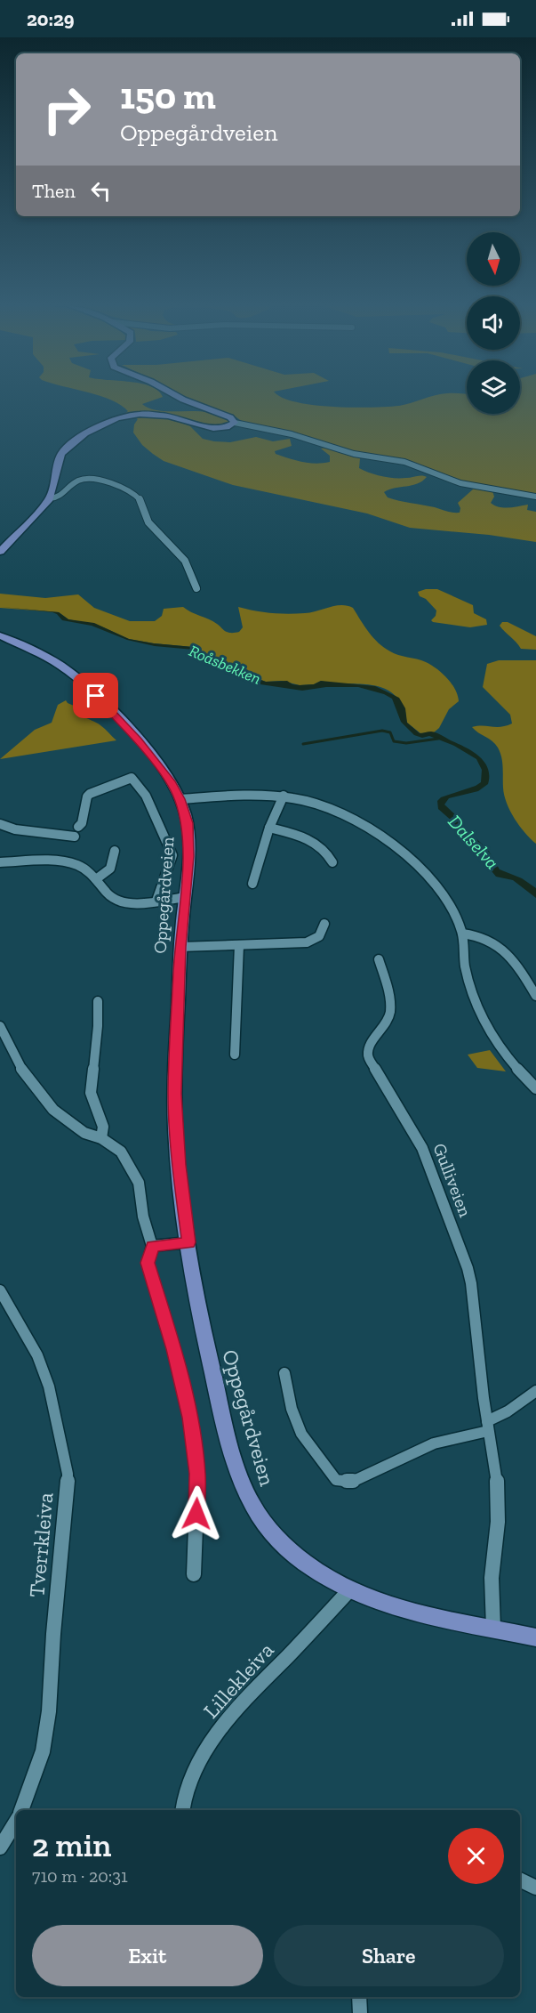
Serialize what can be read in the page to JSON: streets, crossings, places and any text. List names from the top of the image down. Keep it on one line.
{"streets":{"main road":["Oppegårdveien"],"street":["Gulliveien","Tverrkleiva","Lillekleiva"]},"crossings":[["Oppegårdveien","Gulliveien"],["Oppegårdveien","Lillekleiva"]],"water":["Roåsbekken","Dalselva"],"north":"bottom","page":{"status":"20:29","turn":["150 m","Oppegårdveien"],"then":"Then","heading":["2 min","710 m · 20:31"],"buttons":["Exit","Share"]}}
